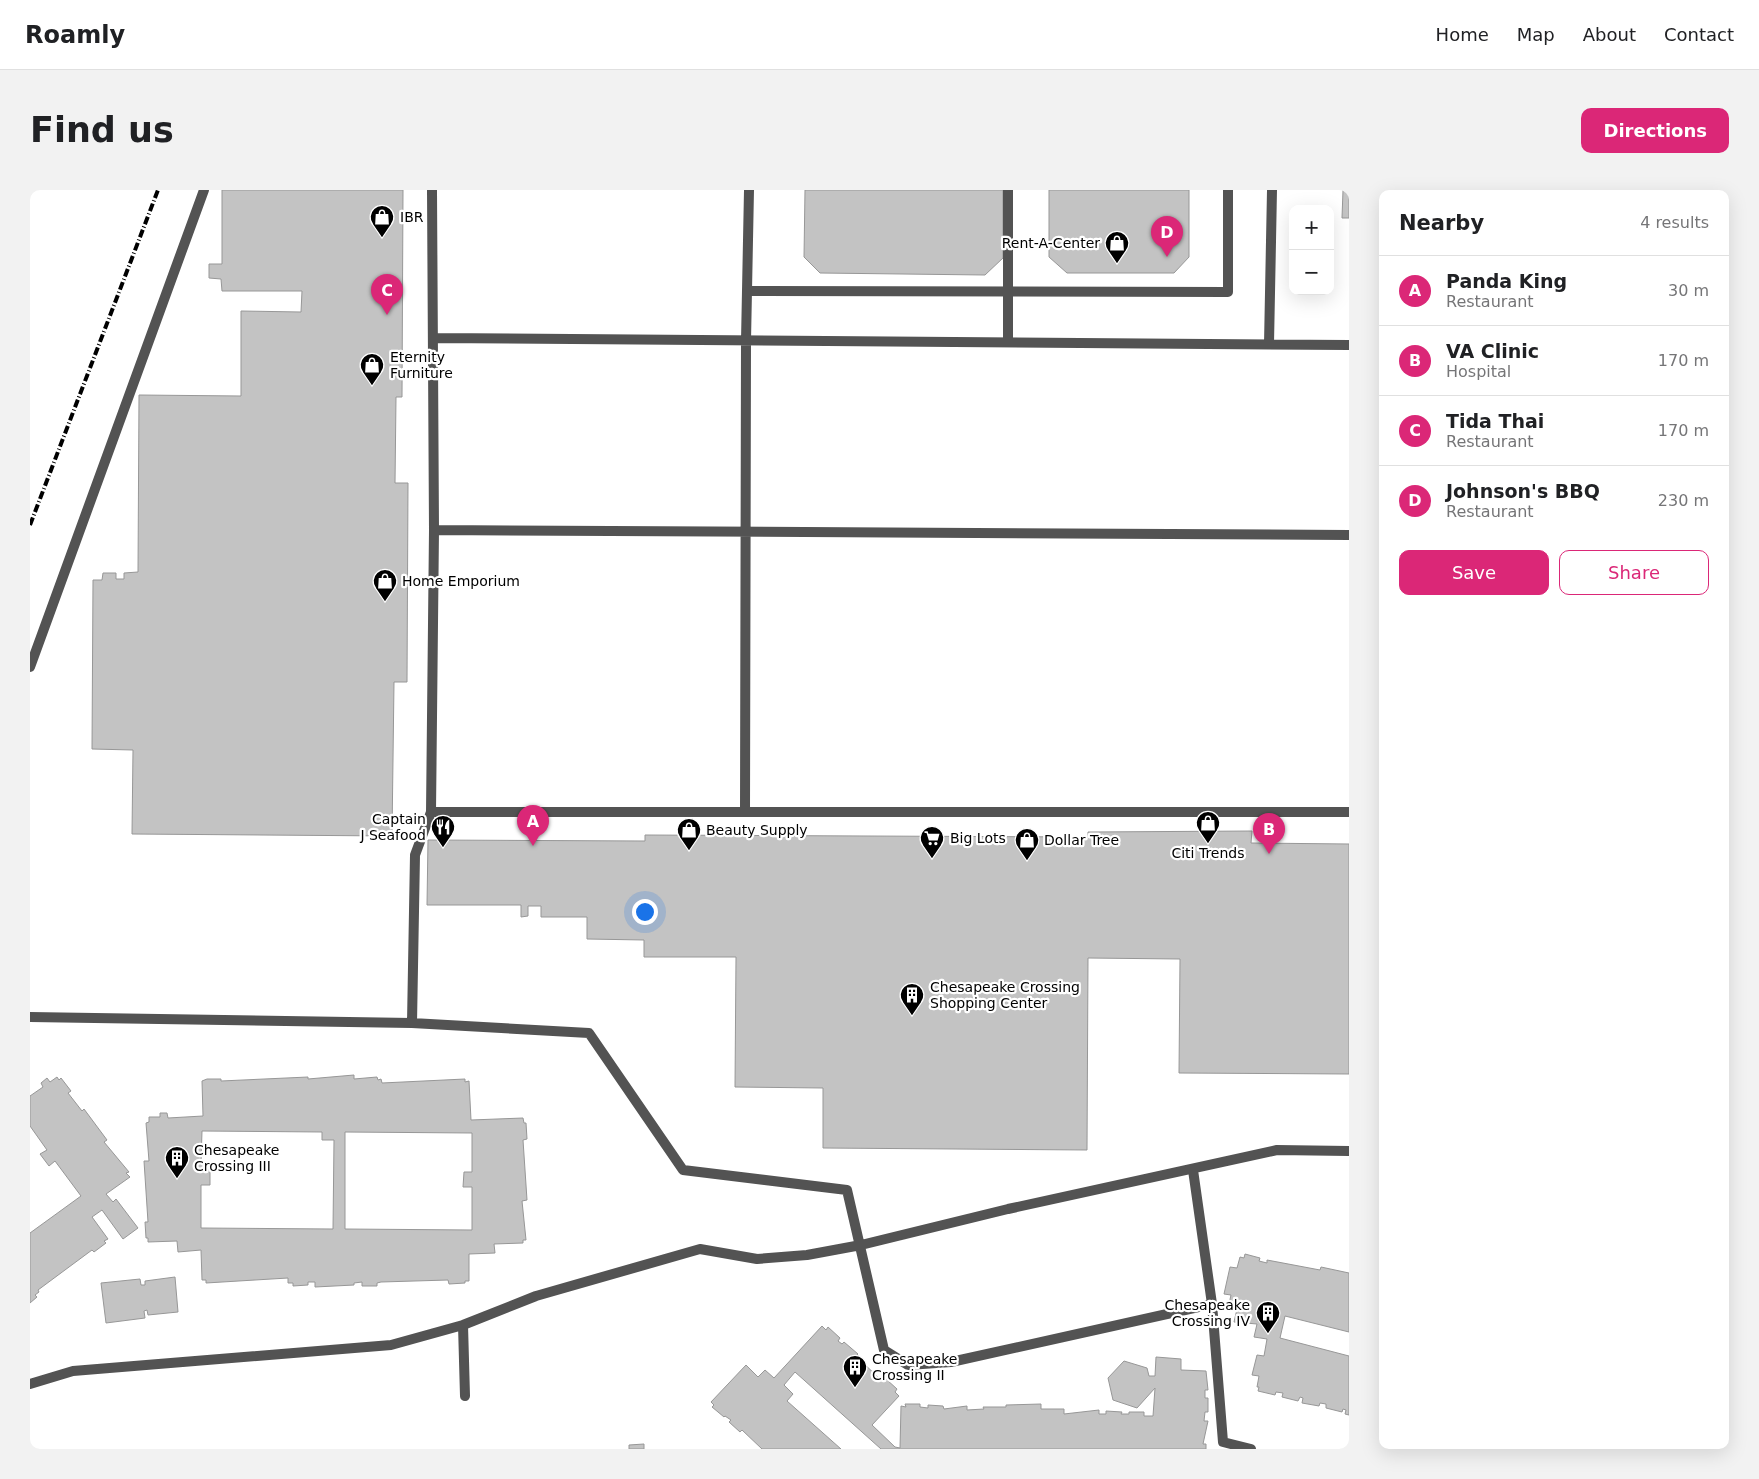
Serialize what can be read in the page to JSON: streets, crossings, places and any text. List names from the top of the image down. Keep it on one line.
{"places":{"shop":["IBR","Rent-A-Center","Eternity Furniture","Home Emporium","Citi Trends","Beauty Supply","Dollar Tree"],"restaurant":["Captain J Seafood"],"supermarket":["Big Lots"],"building":["Chesapeake Crossing Shopping Center","Chesapeake Crossing III","Chesapeake Crossing IV","Chesapeake Crossing II"]},"page":{"header":"Roamly","nav":["Home","Map","About","Contact"],"buttons":["Directions",["Save","Share"]],"title":"Find us","heading":["Nearby","4 results"],"map_buttons":["+","−"],"pins":["D","C","A","B"],"list":[{"mark":"A","name":"Panda King","note":"Restaurant","value":"30 m"},{"mark":"B","name":"VA Clinic","note":"Hospital","value":"170 m"},{"mark":"C","name":"Tida Thai","note":"Restaurant","value":"170 m"},{"mark":"D","name":"Johnson's BBQ","note":"Restaurant","value":"230 m"}]}}
